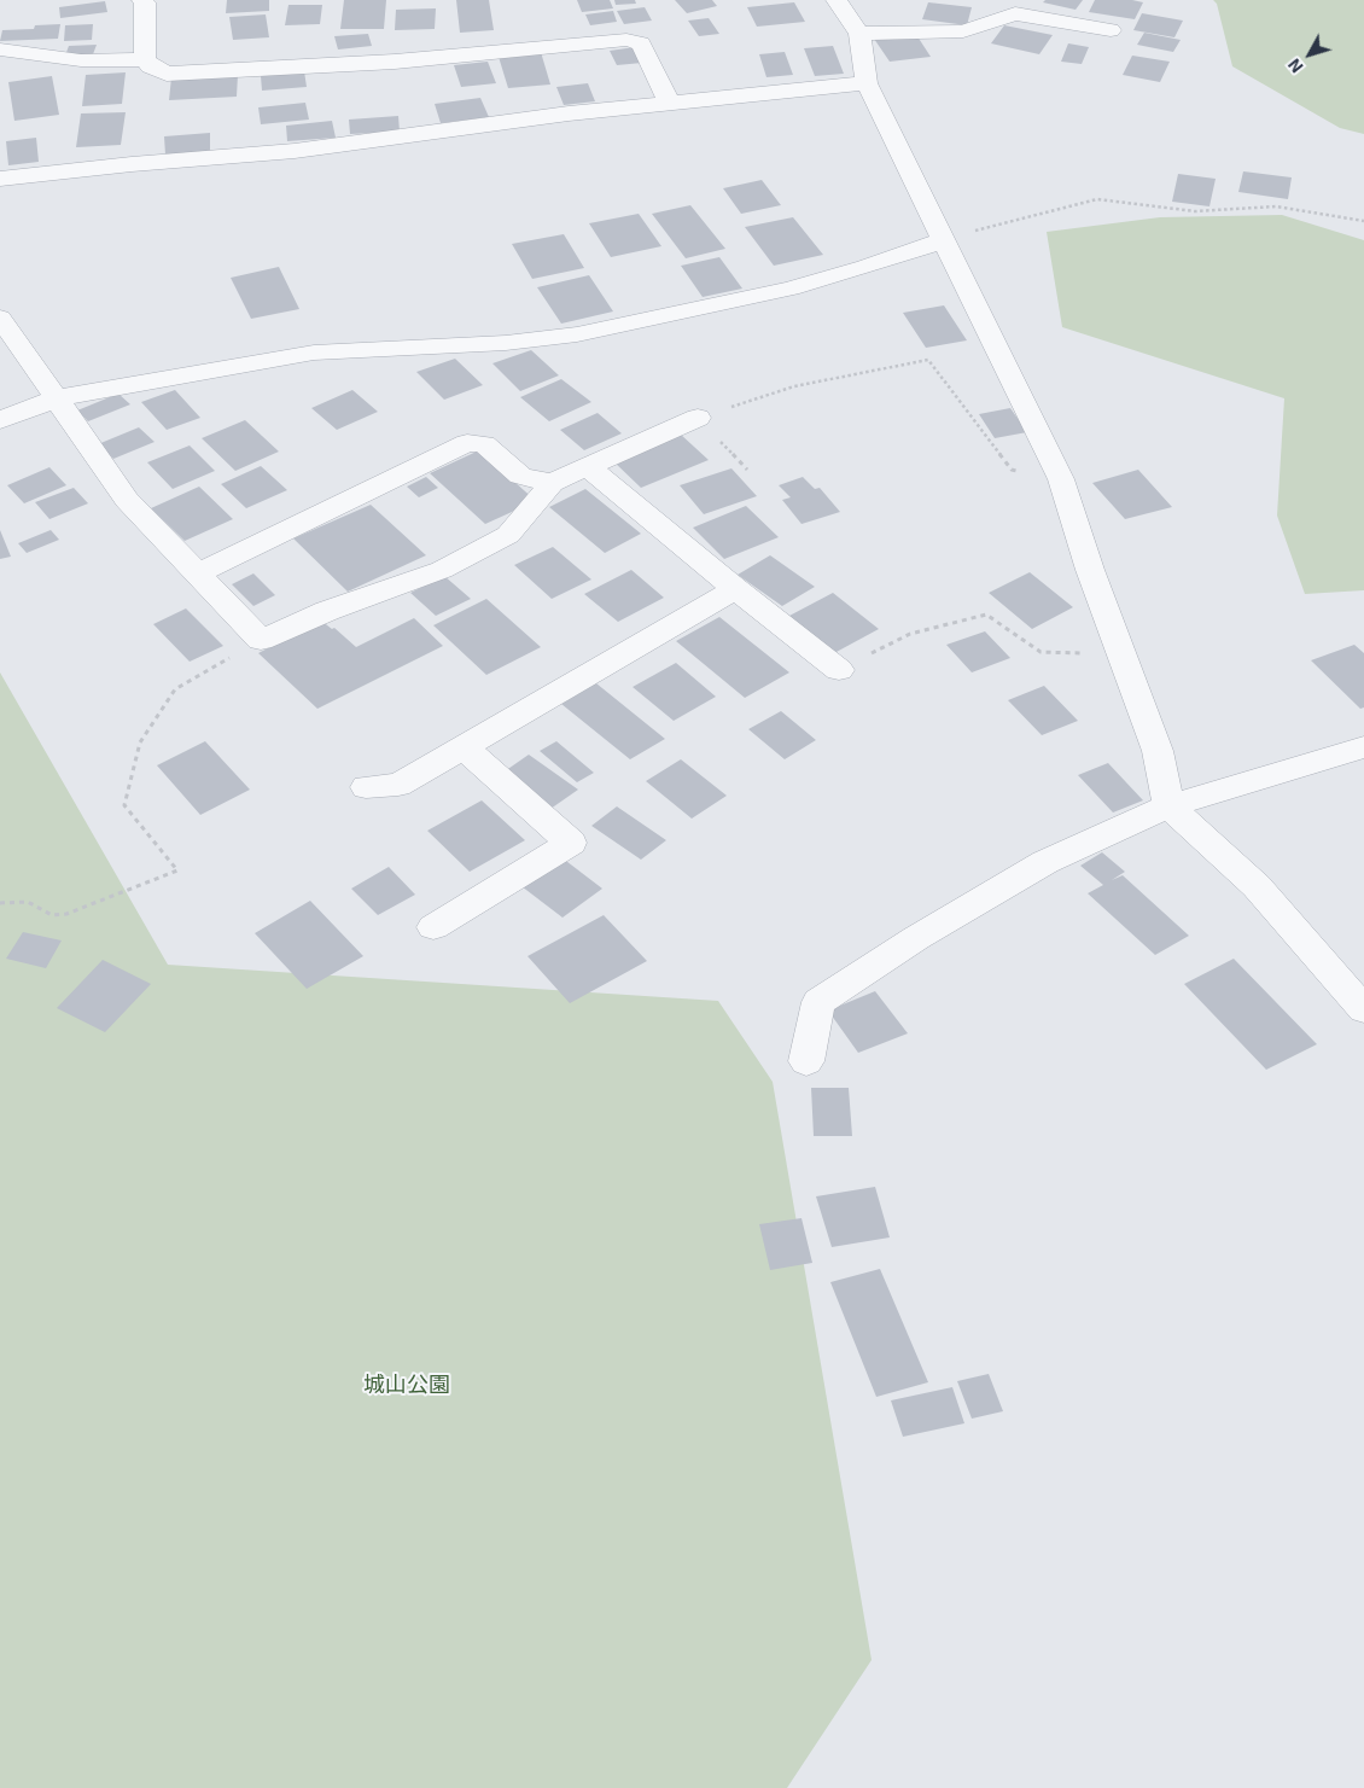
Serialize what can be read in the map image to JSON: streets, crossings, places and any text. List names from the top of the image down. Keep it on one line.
{"parks":["城山公園"],"north":"bottom left"}
